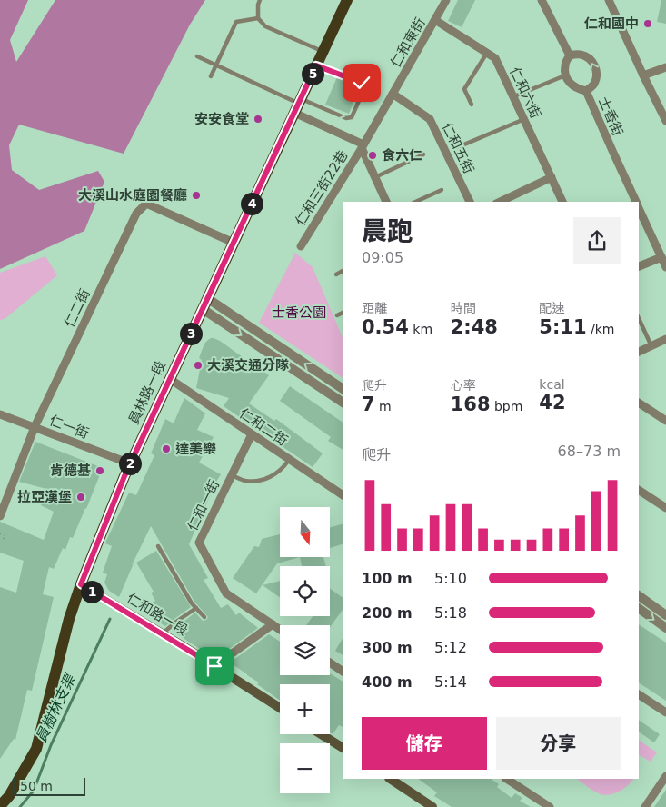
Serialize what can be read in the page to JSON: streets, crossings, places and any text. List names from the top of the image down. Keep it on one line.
{"streets":{"main road":["員林路一段","仁和路一段"],"street":["仁和東街","仁和六街","士香街","仁和五街","仁和三街22巷","仁二街","仁一街","仁和二街","仁和一街"]},"crossings":[["仁和東街","仁和六街"],["仁和東街","仁和五街"],["仁和東街","仁和三街22巷"],["仁二街","員林路一段"],["仁二街","仁一街"],["員林路一段","仁一街"],["員林路一段","仁和二街"],["員林路一段","仁和路一段"],["仁和二街","仁和一街"]],"water":["員樹林支渠"],"parks":["士香公園"],"places":["仁和國中","安安食堂","食六仁","大溪山水庭園餐廳","大溪交通分隊","達美樂","肯德基","拉亞漢堡"],"scale_bar":"50 m","north":"bottom","page":{"pins":["5","4","3","2","1"],"heading":["晨跑","09:05"],"stats":[["距離","0.54 km"],["時間","2:48"],["配速","5:11 /km"],["爬升","7 m"],["心率","168 bpm"],["kcal","42"]],"chart":["爬升","68–73 m"],"map_buttons":["+","−"],"list":[{"name":"100 m","note":"5:10"},{"name":"200 m","note":"5:18"},{"name":"300 m","note":"5:12"},{"name":"400 m","note":"5:14"}],"buttons":["儲存","分享"],"scale":"50 m"}}
